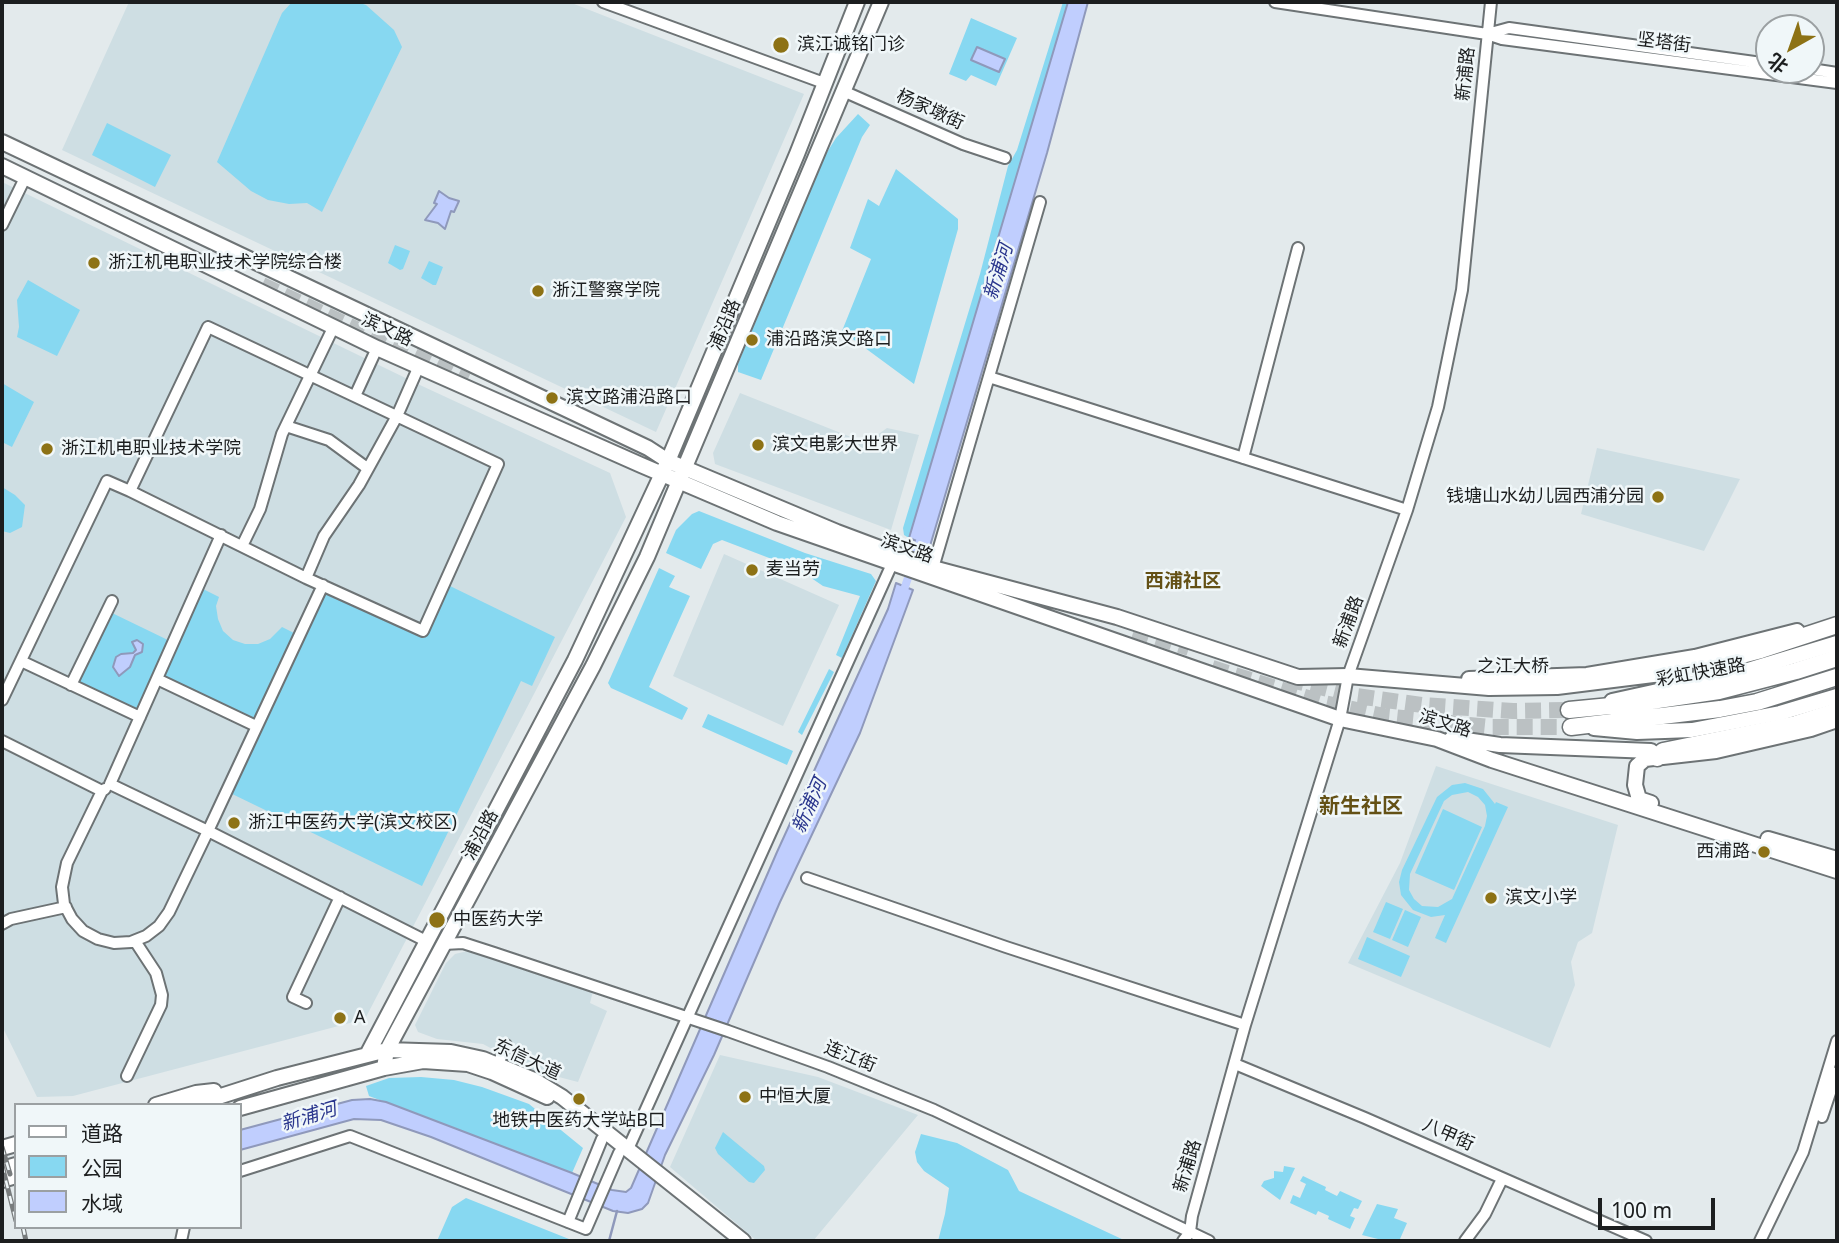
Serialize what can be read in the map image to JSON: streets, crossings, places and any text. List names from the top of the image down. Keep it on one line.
{"streets":{"highway":["彩虹快速路"],"main road":["浦沿路","滨文路","之江大桥","东信大道"],"street":["坚塔街","新浦路","杨家墩街","连江街","八甲街"]},"crossings":[["坚塔街","新浦路"],["新浦路","滨文路"],["新浦路","之江大桥"],["新浦路","连江街"],["新浦路","八甲街"],["杨家墩街","浦沿路"],["浦沿路","滨文路"],["浦沿路","连江街"],["浦沿路","东信大道"],["滨文路","之江大桥"]],"districts":["西浦社区","新生社区"],"water":["新浦河"],"places":["滨江诚铭门诊","浙江机电职业技术学院综合楼","浙江警察学院","浦沿路滨文路口","滨文路浦沿路口","滨文电影大世界","浙江机电职业技术学院","钱塘山水幼儿园西浦分园","麦当劳","浙江中医药大学(滨文校区)","西浦路","滨文小学","中医药大学","A","中恒大厦","地铁中医药大学站B口"],"legend":["道路","公园","水域"],"scale_bar":"100 m","north":"bottom left"}
